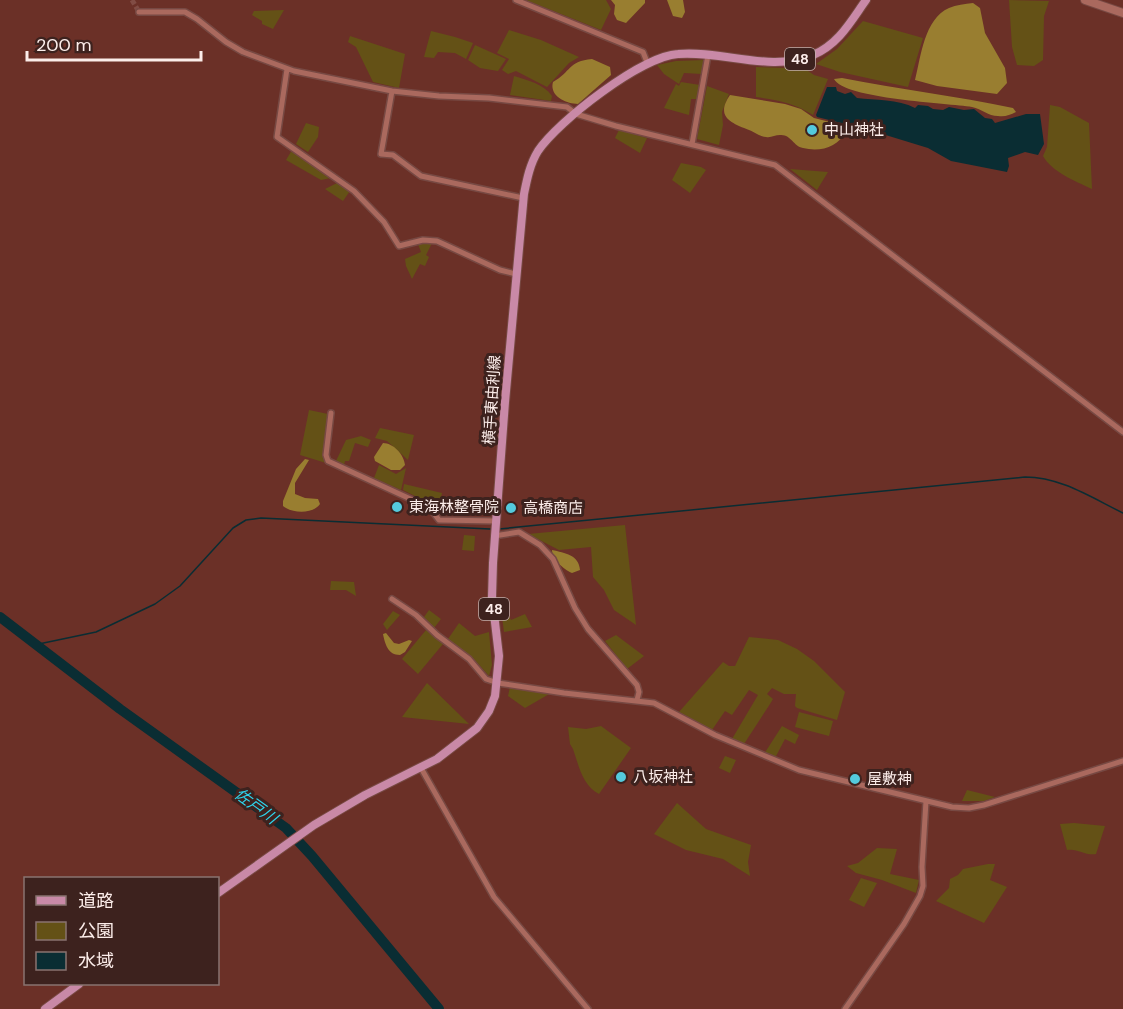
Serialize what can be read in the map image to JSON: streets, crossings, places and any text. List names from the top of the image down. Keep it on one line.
{"streets":{"main road":["48","横手東由利線"]},"water":["佐戸川"],"places":["中山神社","東海林整骨院","高橋商店","八坂神社","屋敷神"],"legend":["道路","公園","水域"],"scale_bar":"200 m"}
